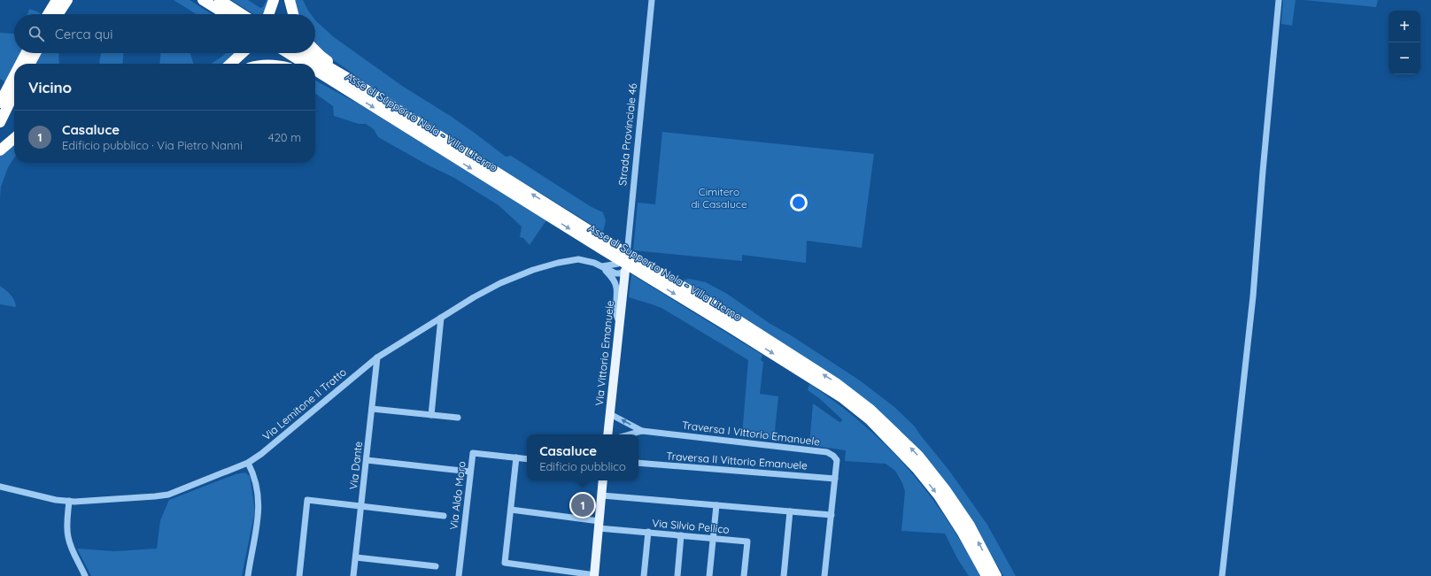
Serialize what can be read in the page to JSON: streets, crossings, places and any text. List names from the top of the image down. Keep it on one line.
{"streets":{"highway":["Asse di Supporto Nola - Villa Literno"],"main road":["Via Vittorio Emanuele"],"street":["Strada Provinciale 46","Via Lemitone II Tratto","Traversa I Vittorio Emanuele","Traversa II Vittorio Emanuele","Via Dante","Via Aldo Moro","Via Silvio Pellico"]},"crossings":[["Strada Provinciale 46","Via Vittorio Emanuele"],["Strada Provinciale 46","Via Lemitone II Tratto"],["Via Vittorio Emanuele","Via Lemitone II Tratto"],["Via Vittorio Emanuele","Traversa I Vittorio Emanuele"],["Via Lemitone II Tratto","Via Dante"],["Traversa I Vittorio Emanuele","Traversa II Vittorio Emanuele"]],"parks":["Cimitero di Casaluce"],"page":{"map_buttons":["+","−"],"search":"Cerca qui","heading":"Vicino","list":[{"mark":"1","name":"Casaluce","note":"Edificio pubblico · Via Pietro Nanni","value":"420 m"}],"popup":["Casaluce","Edificio pubblico"],"pins":"1"}}
